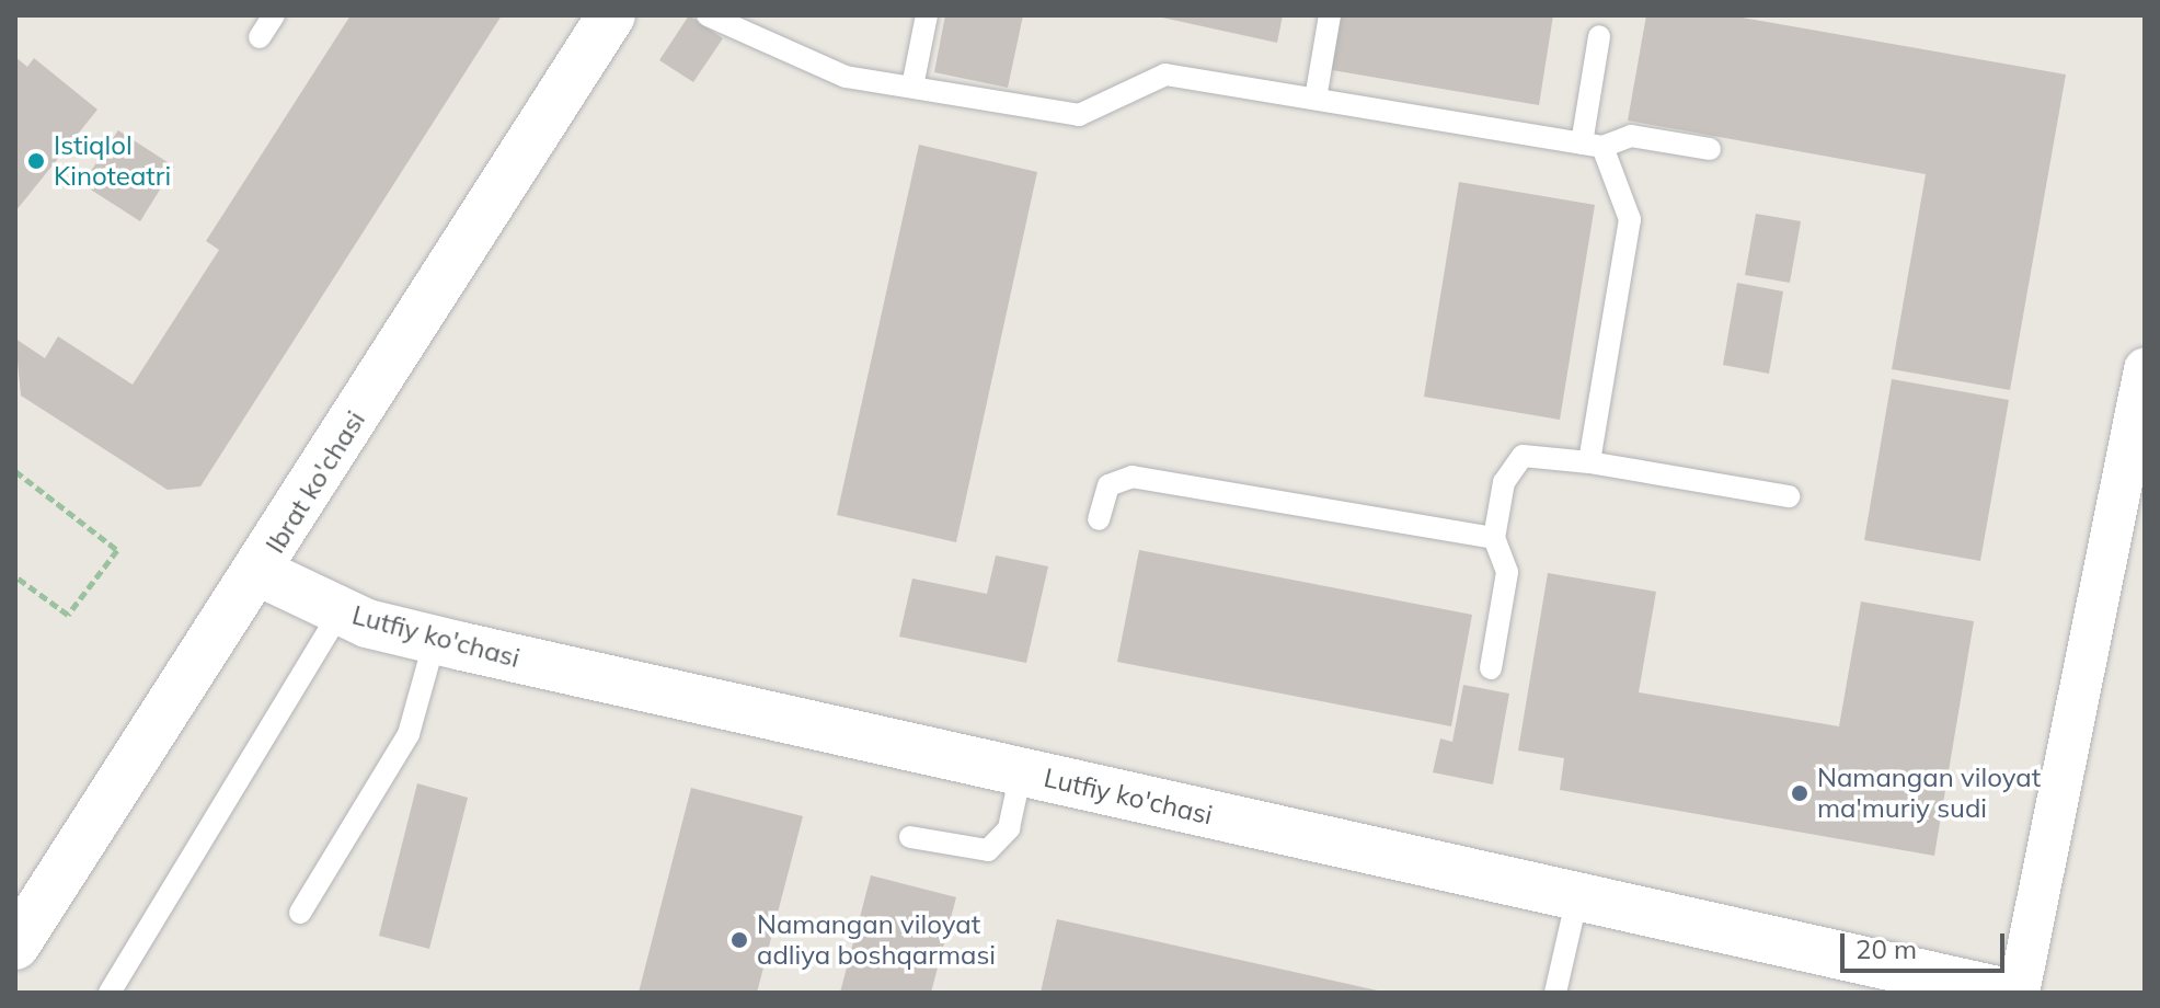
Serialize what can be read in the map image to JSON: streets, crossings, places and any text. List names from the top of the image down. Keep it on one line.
{"streets":{"street":["Ibrat ko'chasi","Lutfiy ko'chasi"]},"crossings":[["Ibrat ko'chasi","Lutfiy ko'chasi"]],"places":["Istiqlol Kinoteatri","Namangan viloyat ma'muriy sudi","Namangan viloyat adliya boshqarmasi"],"scale_bar":"20 m"}
